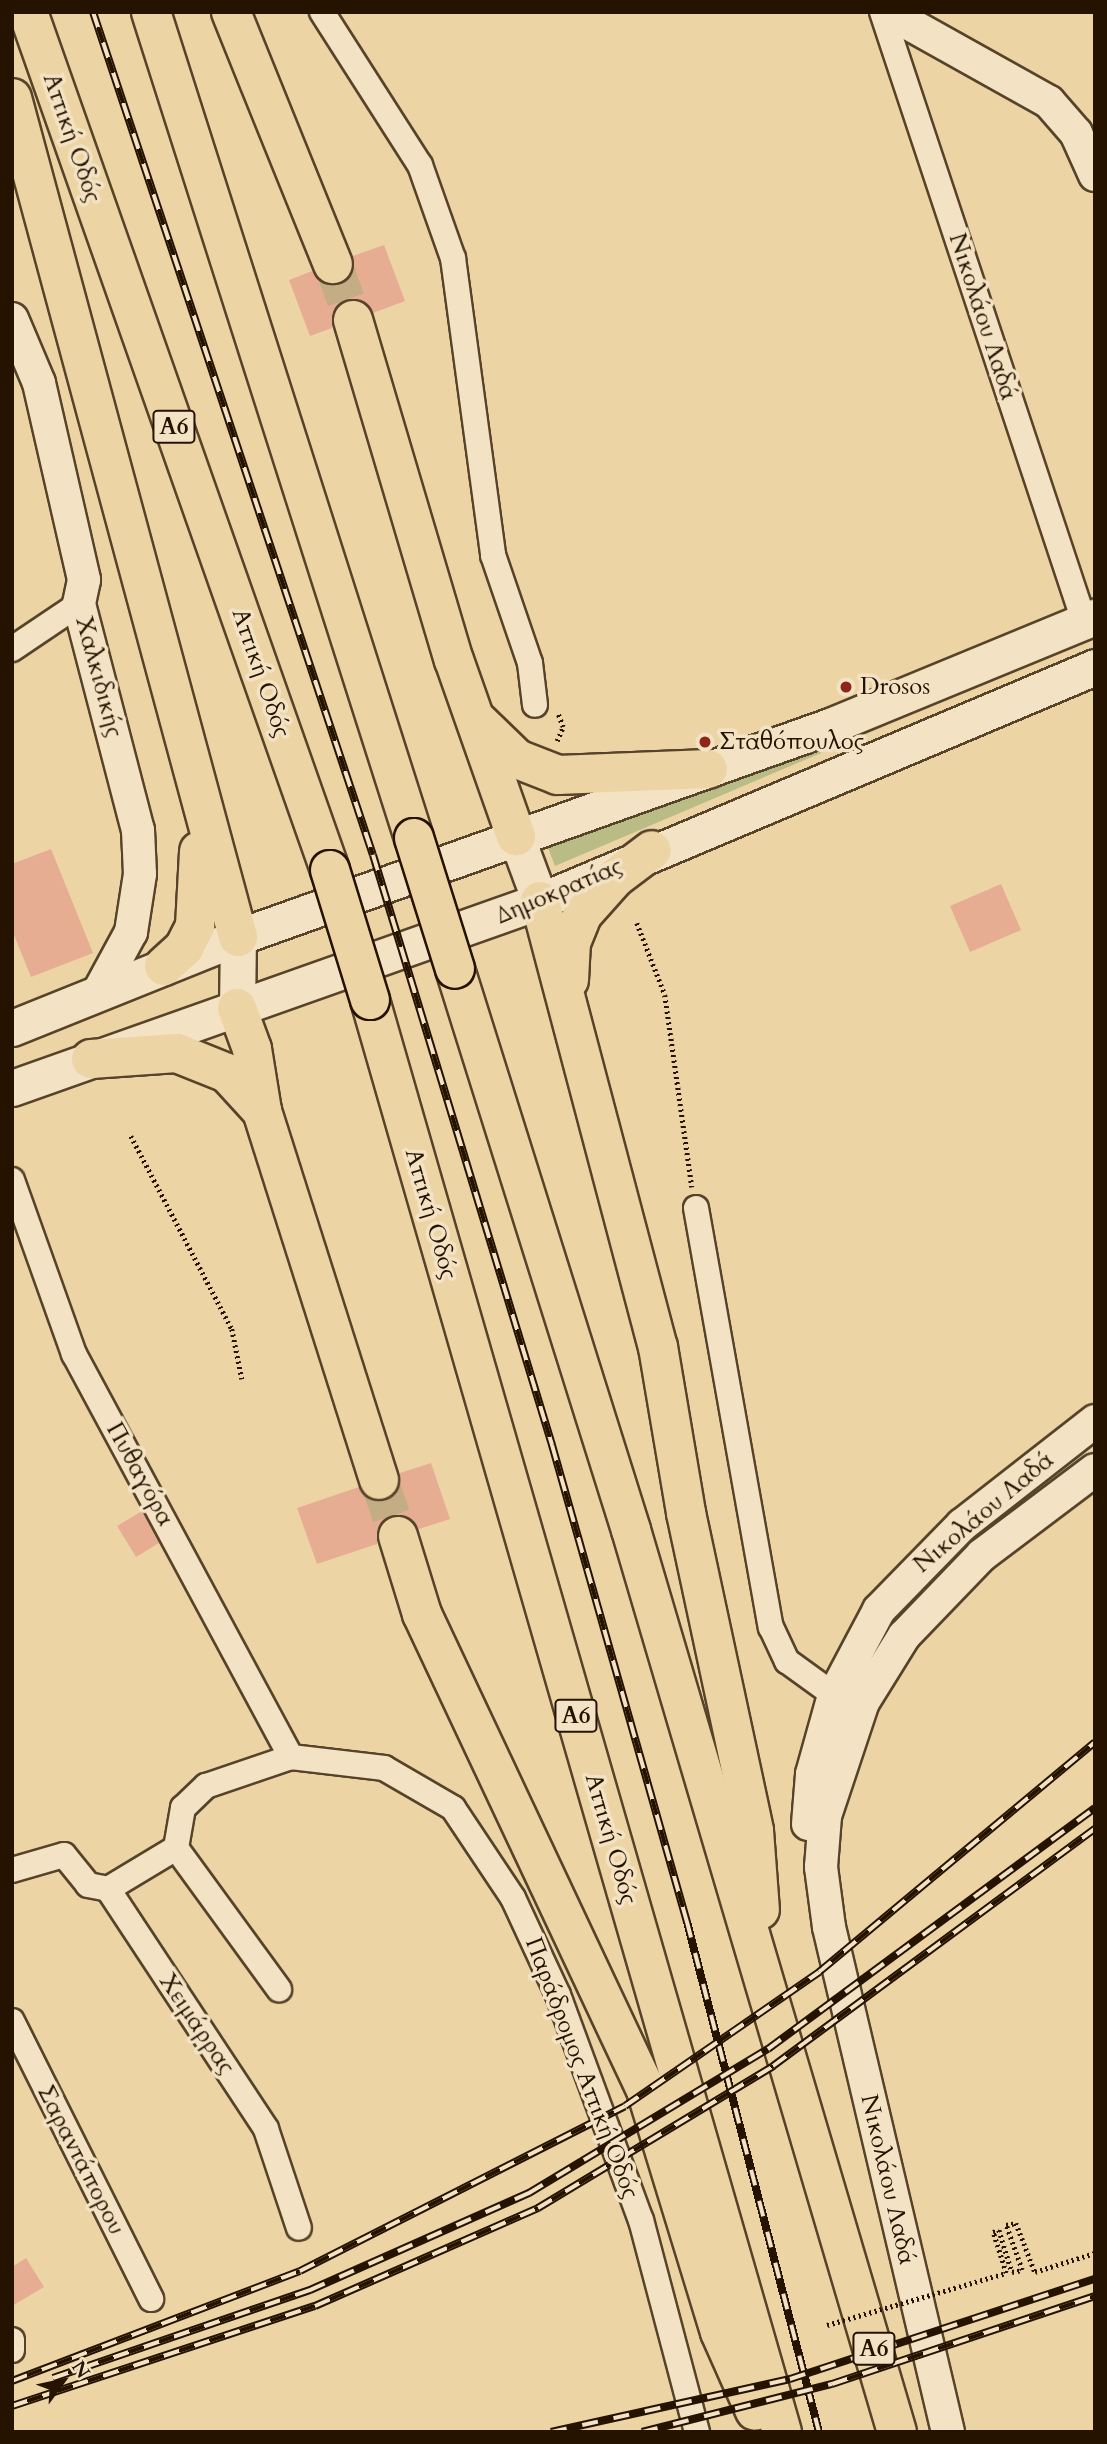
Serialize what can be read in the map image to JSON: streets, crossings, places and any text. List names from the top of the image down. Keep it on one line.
{"streets":{"highway":["Αττική Οδός","Α6"],"main road":["Δημοκρατίας"],"street":["Νικολάου Λαδά","Χαλκιδικής","Πυθαγόρα","Χειμάρρας","Παράδρομος Αττική Οδός","Σαραντάπορου"]},"crossings":[["Πυθαγόρα","Παράδρομος Αττική Οδός"]],"places":["Drosos","Σταθόπουλος"],"north":"top right"}
